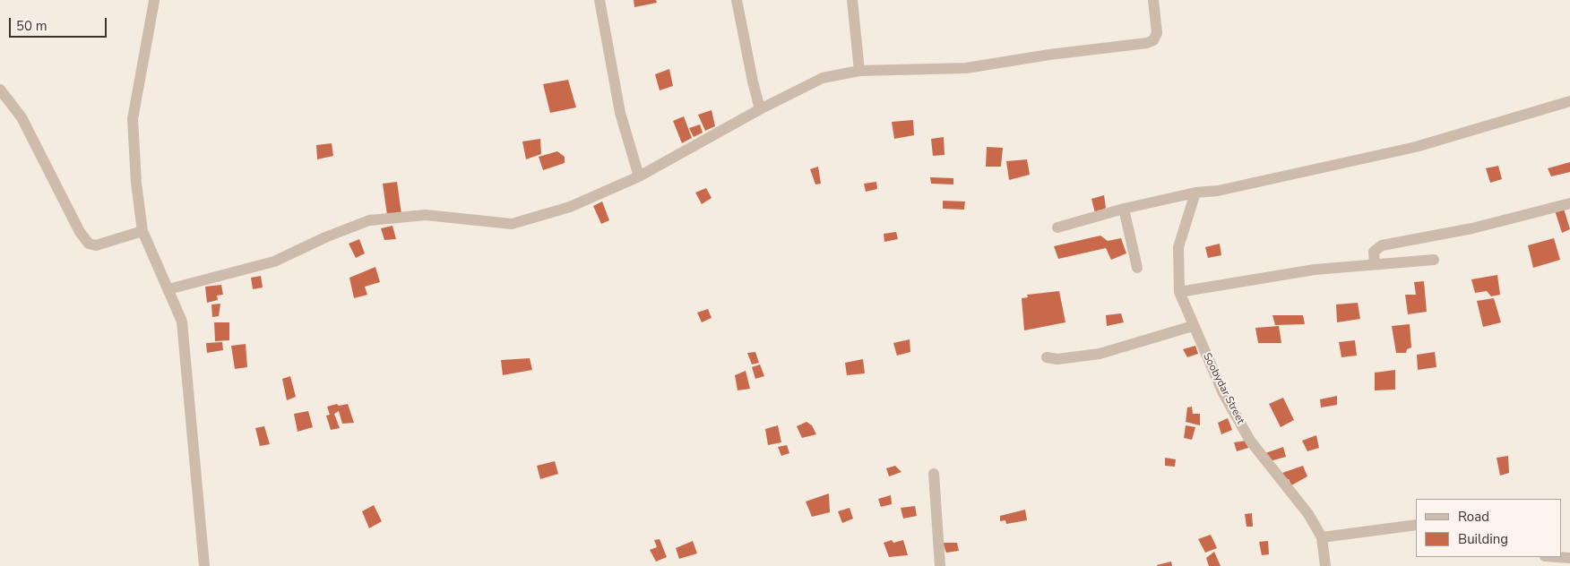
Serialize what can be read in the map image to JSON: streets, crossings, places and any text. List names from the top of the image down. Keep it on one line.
{"streets":{"street":["Soobydar Street"]},"legend":["Road","Building"],"scale_bar":"50 m"}
